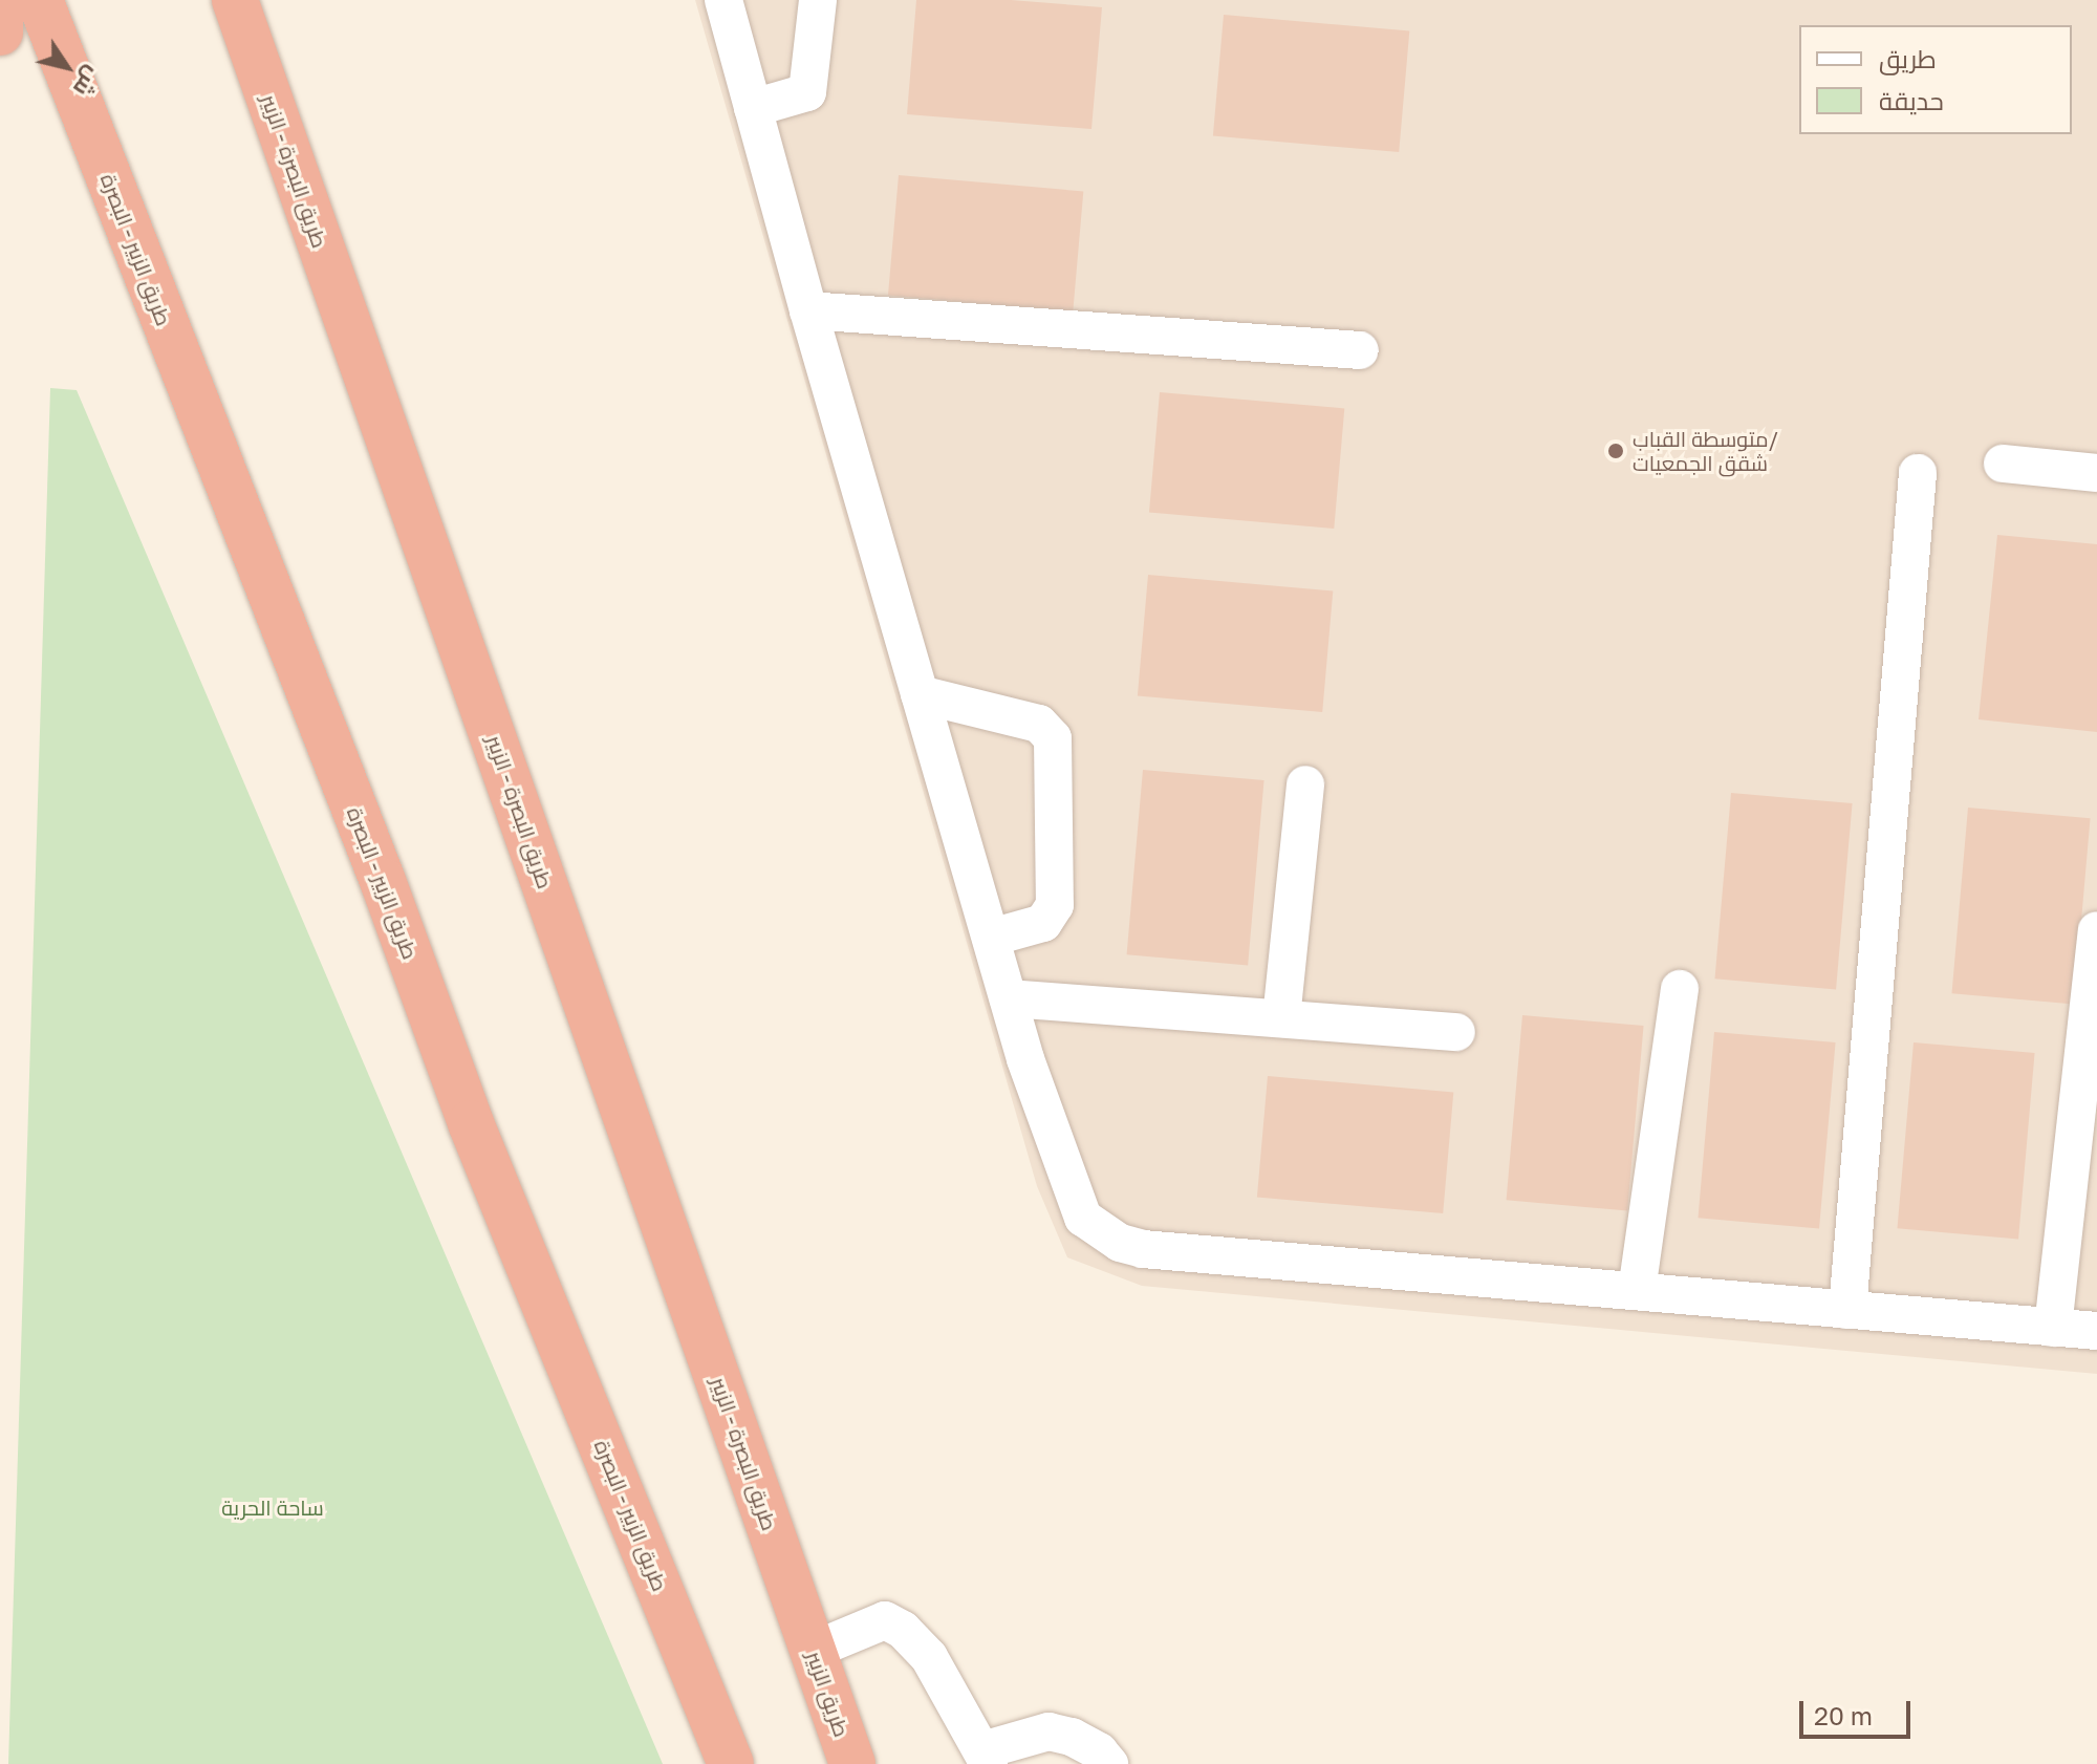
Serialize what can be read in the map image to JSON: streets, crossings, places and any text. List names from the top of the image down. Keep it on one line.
{"streets":{"highway":["طريق البصرة - الزبير","طريق الزبير - البصرة","طريق الزبير"]},"crossings":[["طريق البصرة - الزبير","طريق الزبير"]],"parks":["ساحة الحرية"],"places":["متوسطة القباب/ شقق الجمعيات"],"legend":["طريق","حديقة"],"scale_bar":"20 m","north":"bottom right"}
